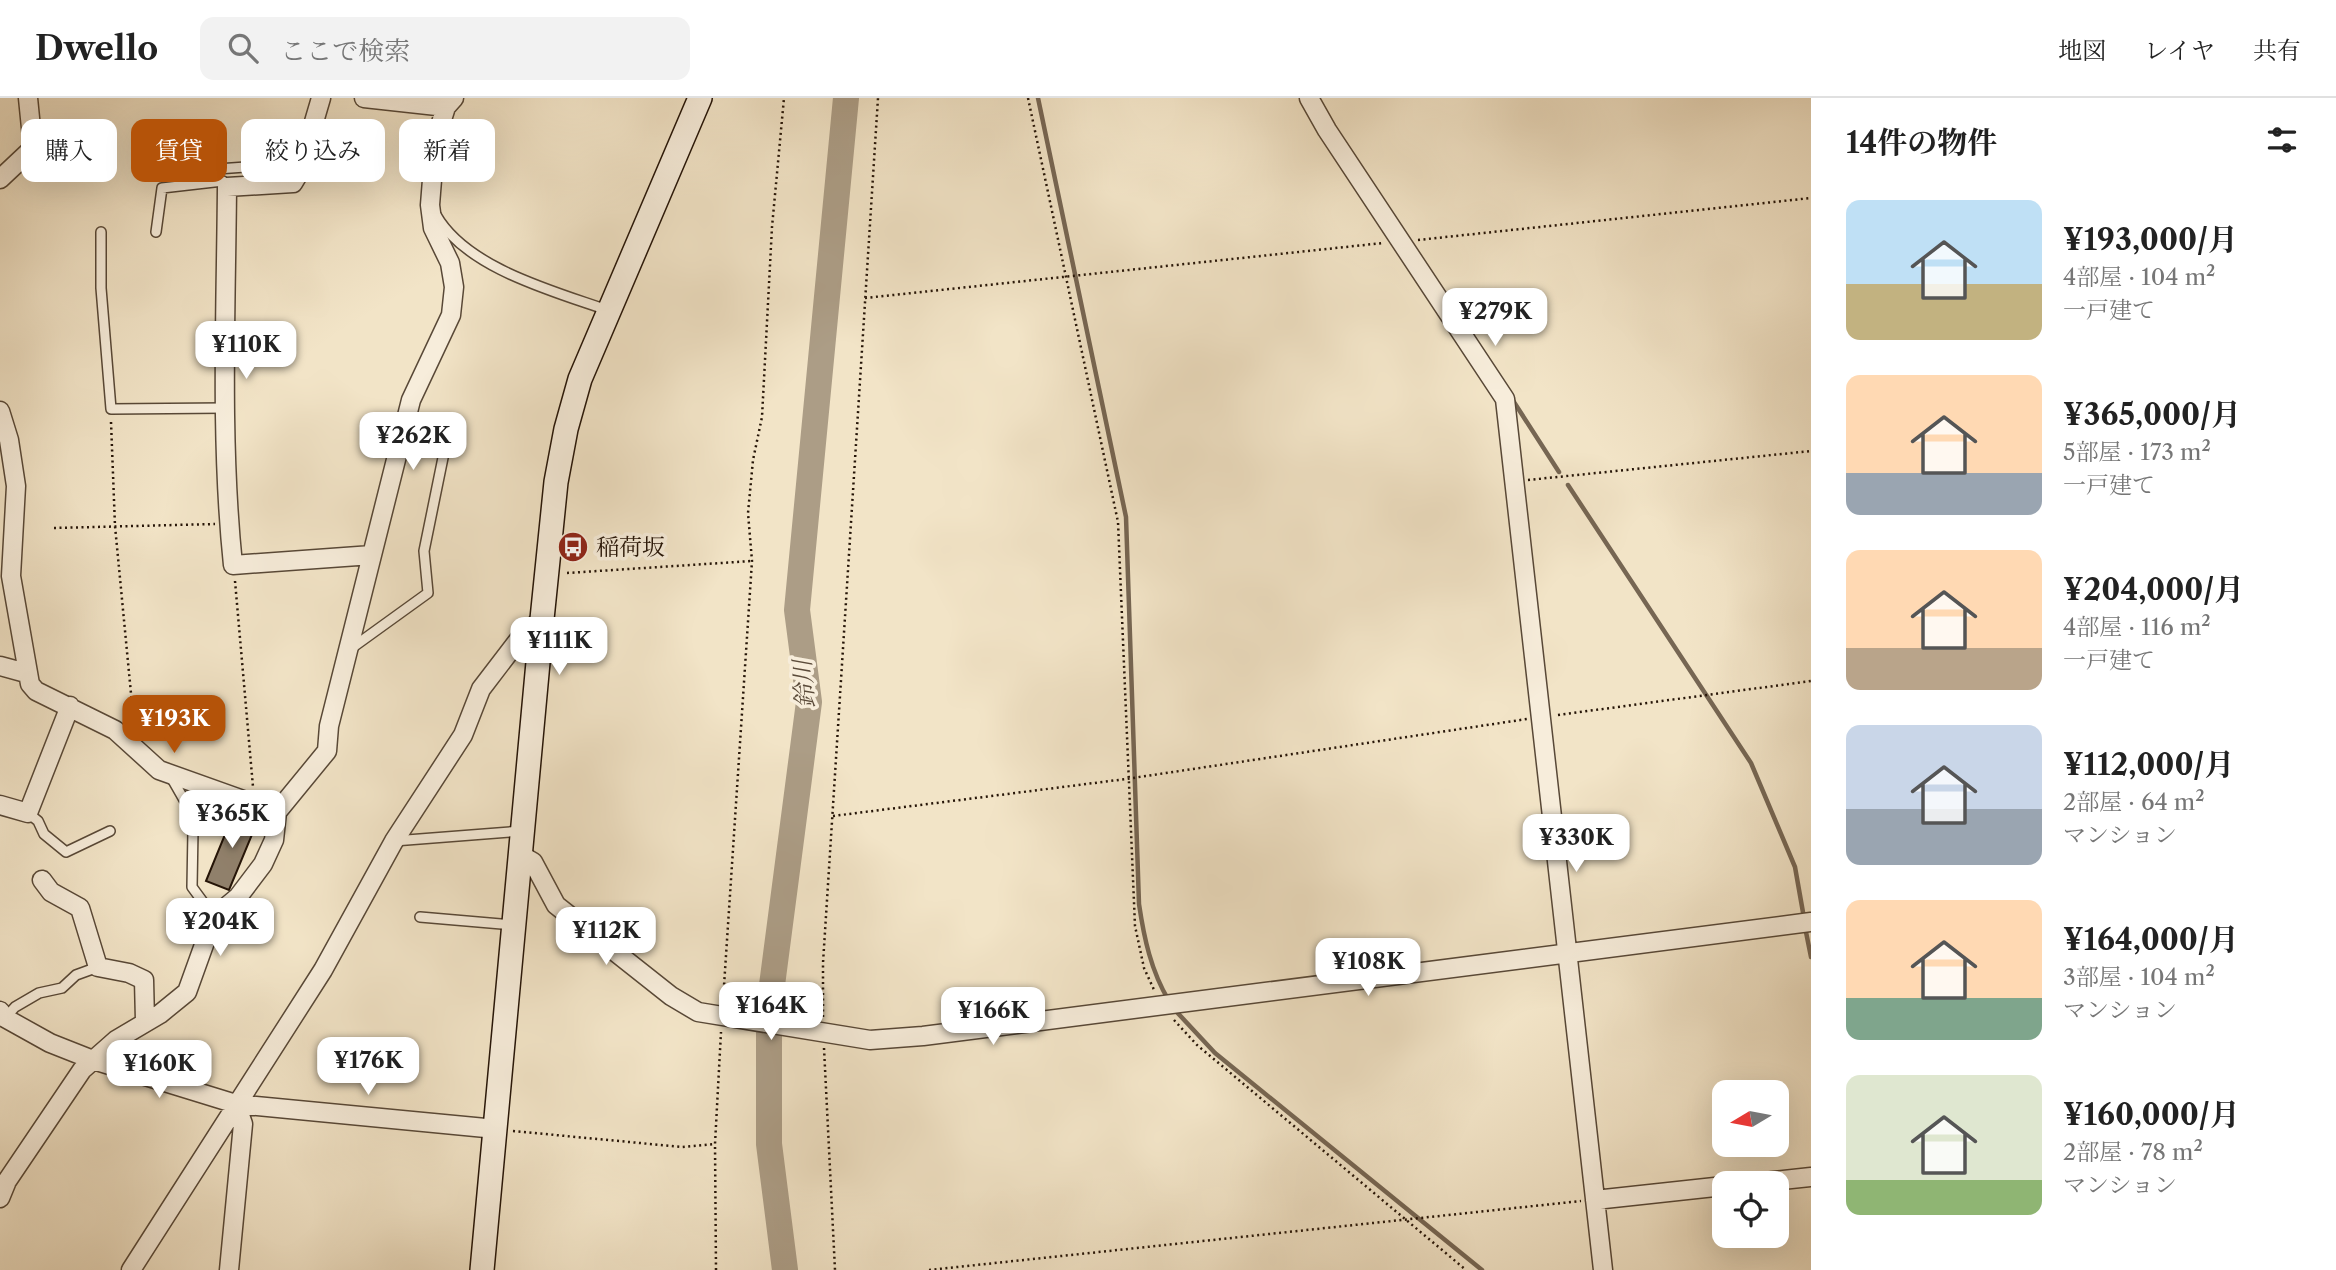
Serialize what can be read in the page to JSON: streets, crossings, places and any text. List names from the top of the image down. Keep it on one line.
{"water":["鈴川"],"places":{"bus stop":["稲荷坂"]},"north":"left","page":{"header":"Dwello","search":"ここで検索","nav":["地図","レイヤ","共有"],"heading":"14件の物件","chip":["購入","賃貸","絞り込み","新着"],"list":[{"name":"¥193,000/月","note":"4部屋 · 104 m² · 一戸建て"},{"name":"¥365,000/月","note":"5部屋 · 173 m² · 一戸建て"},{"name":"¥204,000/月","note":"4部屋 · 116 m² · 一戸建て"},{"name":"¥112,000/月","note":"2部屋 · 64 m² · マンション"},{"name":"¥164,000/月","note":"3部屋 · 104 m² · マンション"},{"name":"¥160,000/月","note":"2部屋 · 78 m² · マンション"}],"price":["¥279K","¥110K","¥262K","¥111K","¥193K","¥365K","¥330K","¥204K","¥112K","¥108K","¥164K","¥166K","¥176K","¥160K"]}}
